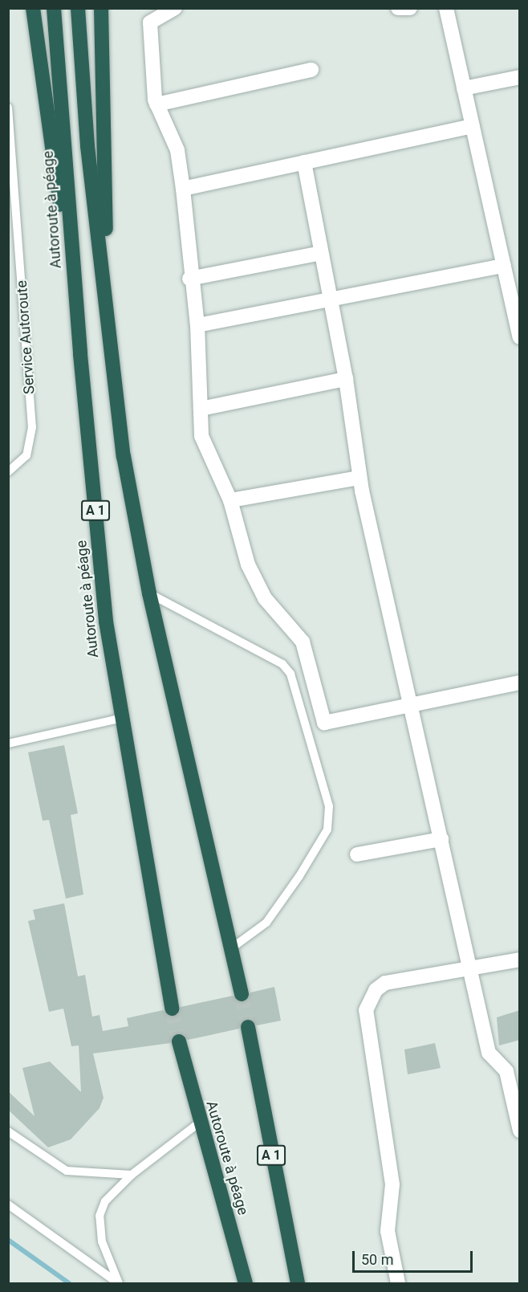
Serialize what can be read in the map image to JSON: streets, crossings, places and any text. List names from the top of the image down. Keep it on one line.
{"streets":{"highway":["Autoroute à péage","A 1"],"lane":["Service Autoroute"]},"scale_bar":"50 m"}
